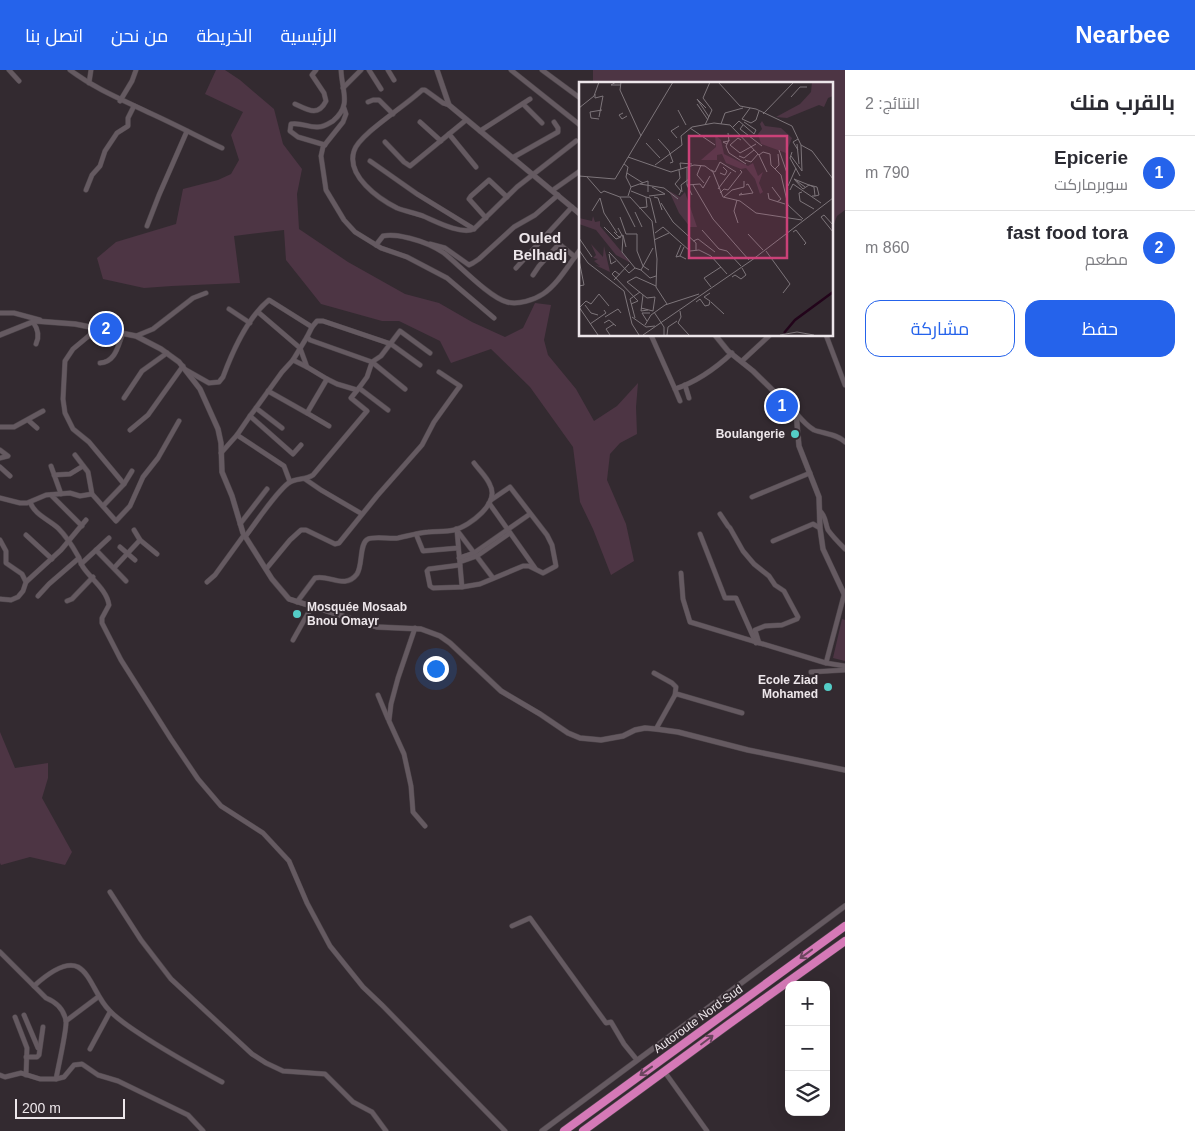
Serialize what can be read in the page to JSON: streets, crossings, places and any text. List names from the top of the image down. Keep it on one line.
{"streets":{"highway":["Autoroute Nord-Sud"]},"districts":["Ouled Belhadj"],"places":["Boulangerie","Mosquée Mosaab Bnou Omayr","Ecole Ziad Mohamed"],"scale_bar":"200 m","page":{"header":"Nearbee","nav":["الرئيسية","الخريطة","من نحن","اتصل بنا"],"heading":["بالقرب منك","النتائج: 2"],"list":[{"mark":"1","name":"Epicerie","note":"سوبرماركت","value":"790 m"},{"mark":"2","name":"fast food tora","note":"مطعم","value":"860 m"}],"buttons":["حفظ","مشاركة"],"pins":["2","1"],"map_buttons":["+","−"],"scale":"200 m"}}
